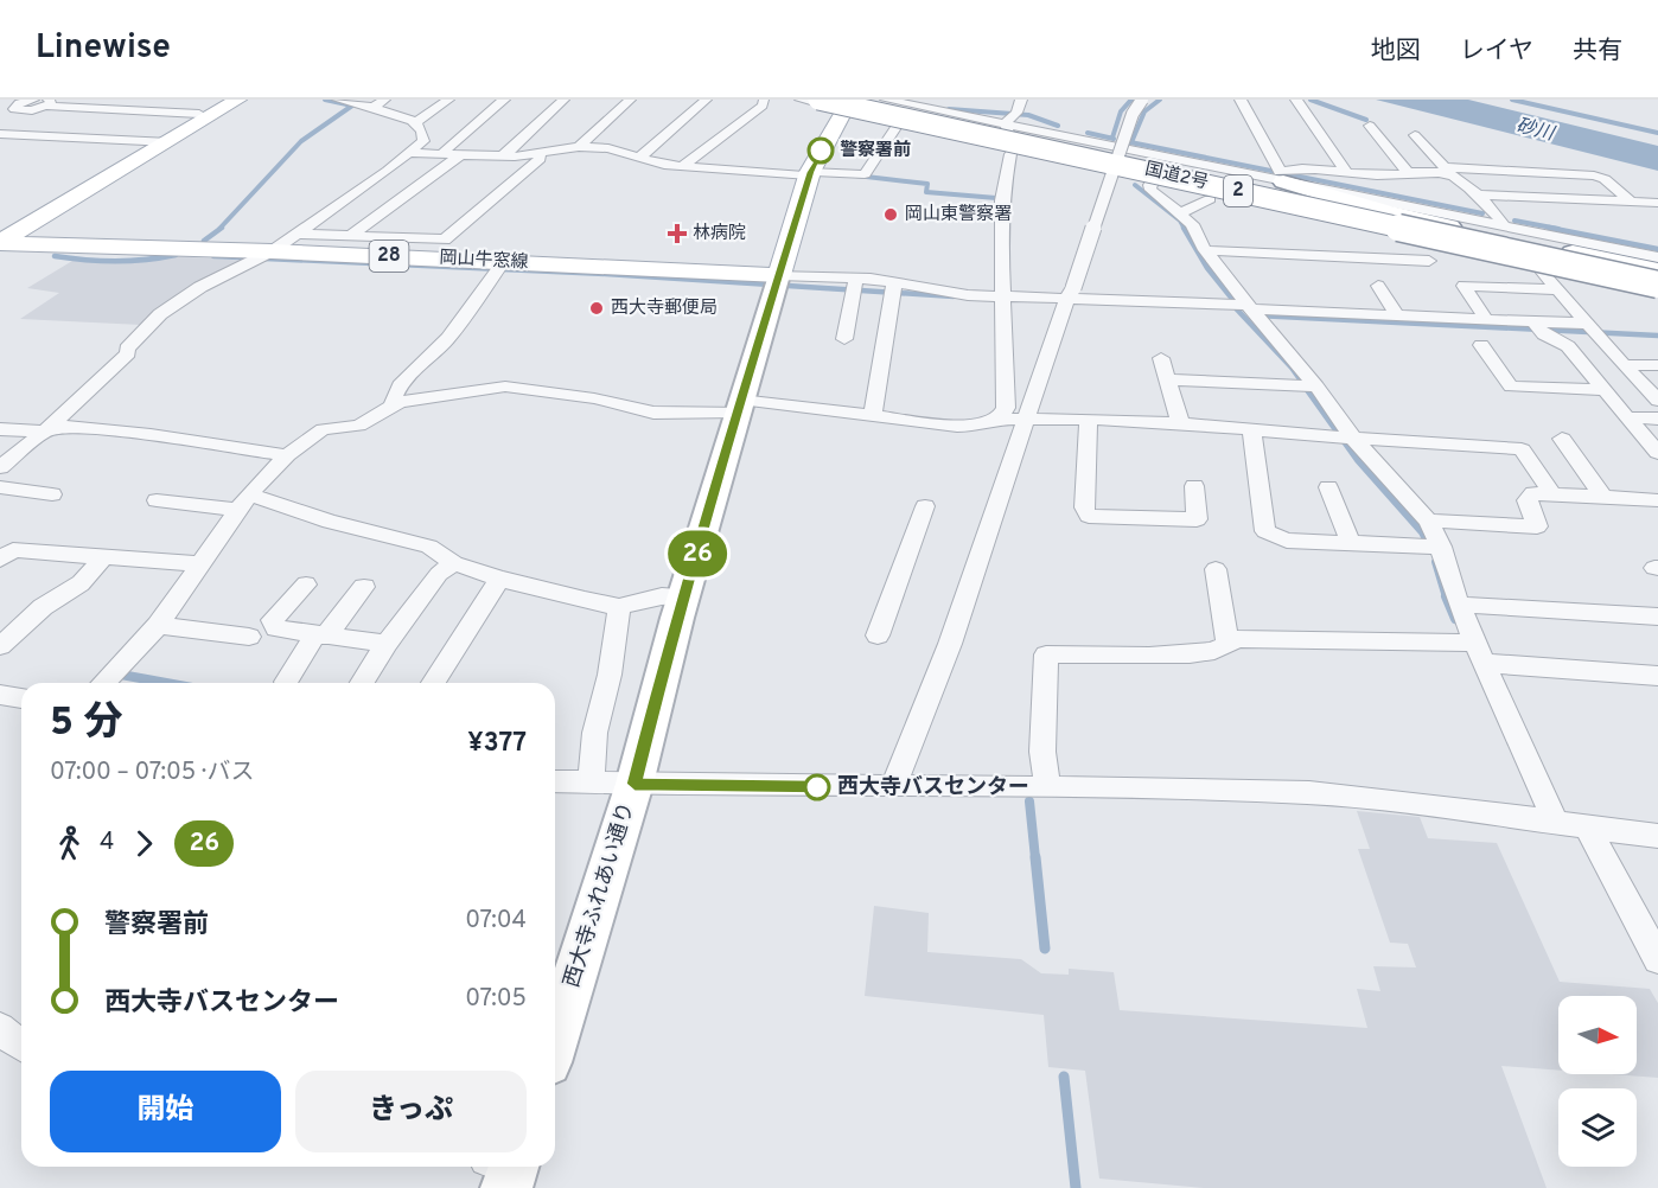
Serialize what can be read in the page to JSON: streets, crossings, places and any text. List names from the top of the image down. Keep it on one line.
{"streets":{"highway":["国道2号","2"],"main road":["28","岡山牛窓線"],"street":["西大寺ふれあい通り"]},"crossings":[["岡山牛窓線","西大寺ふれあい通り"]],"water":["砂川"],"places":{"other":["警察署前","岡山東警察署","西大寺郵便局","西大寺バスセンター"],"health":["林病院"]},"lines":["bus line 26"],"north":"right","page":{"header":"Linewise","nav":["地図","レイヤ","共有"],"on_map":"26","heading":["5 分","07:00 – 07:05 · バス","¥377"],"legs":["4","26"],"list":[{"name":"警察署前","value":"07:04"},{"name":"西大寺バスセンター","value":"07:05"}],"buttons":["開始","きっぷ"]}}
